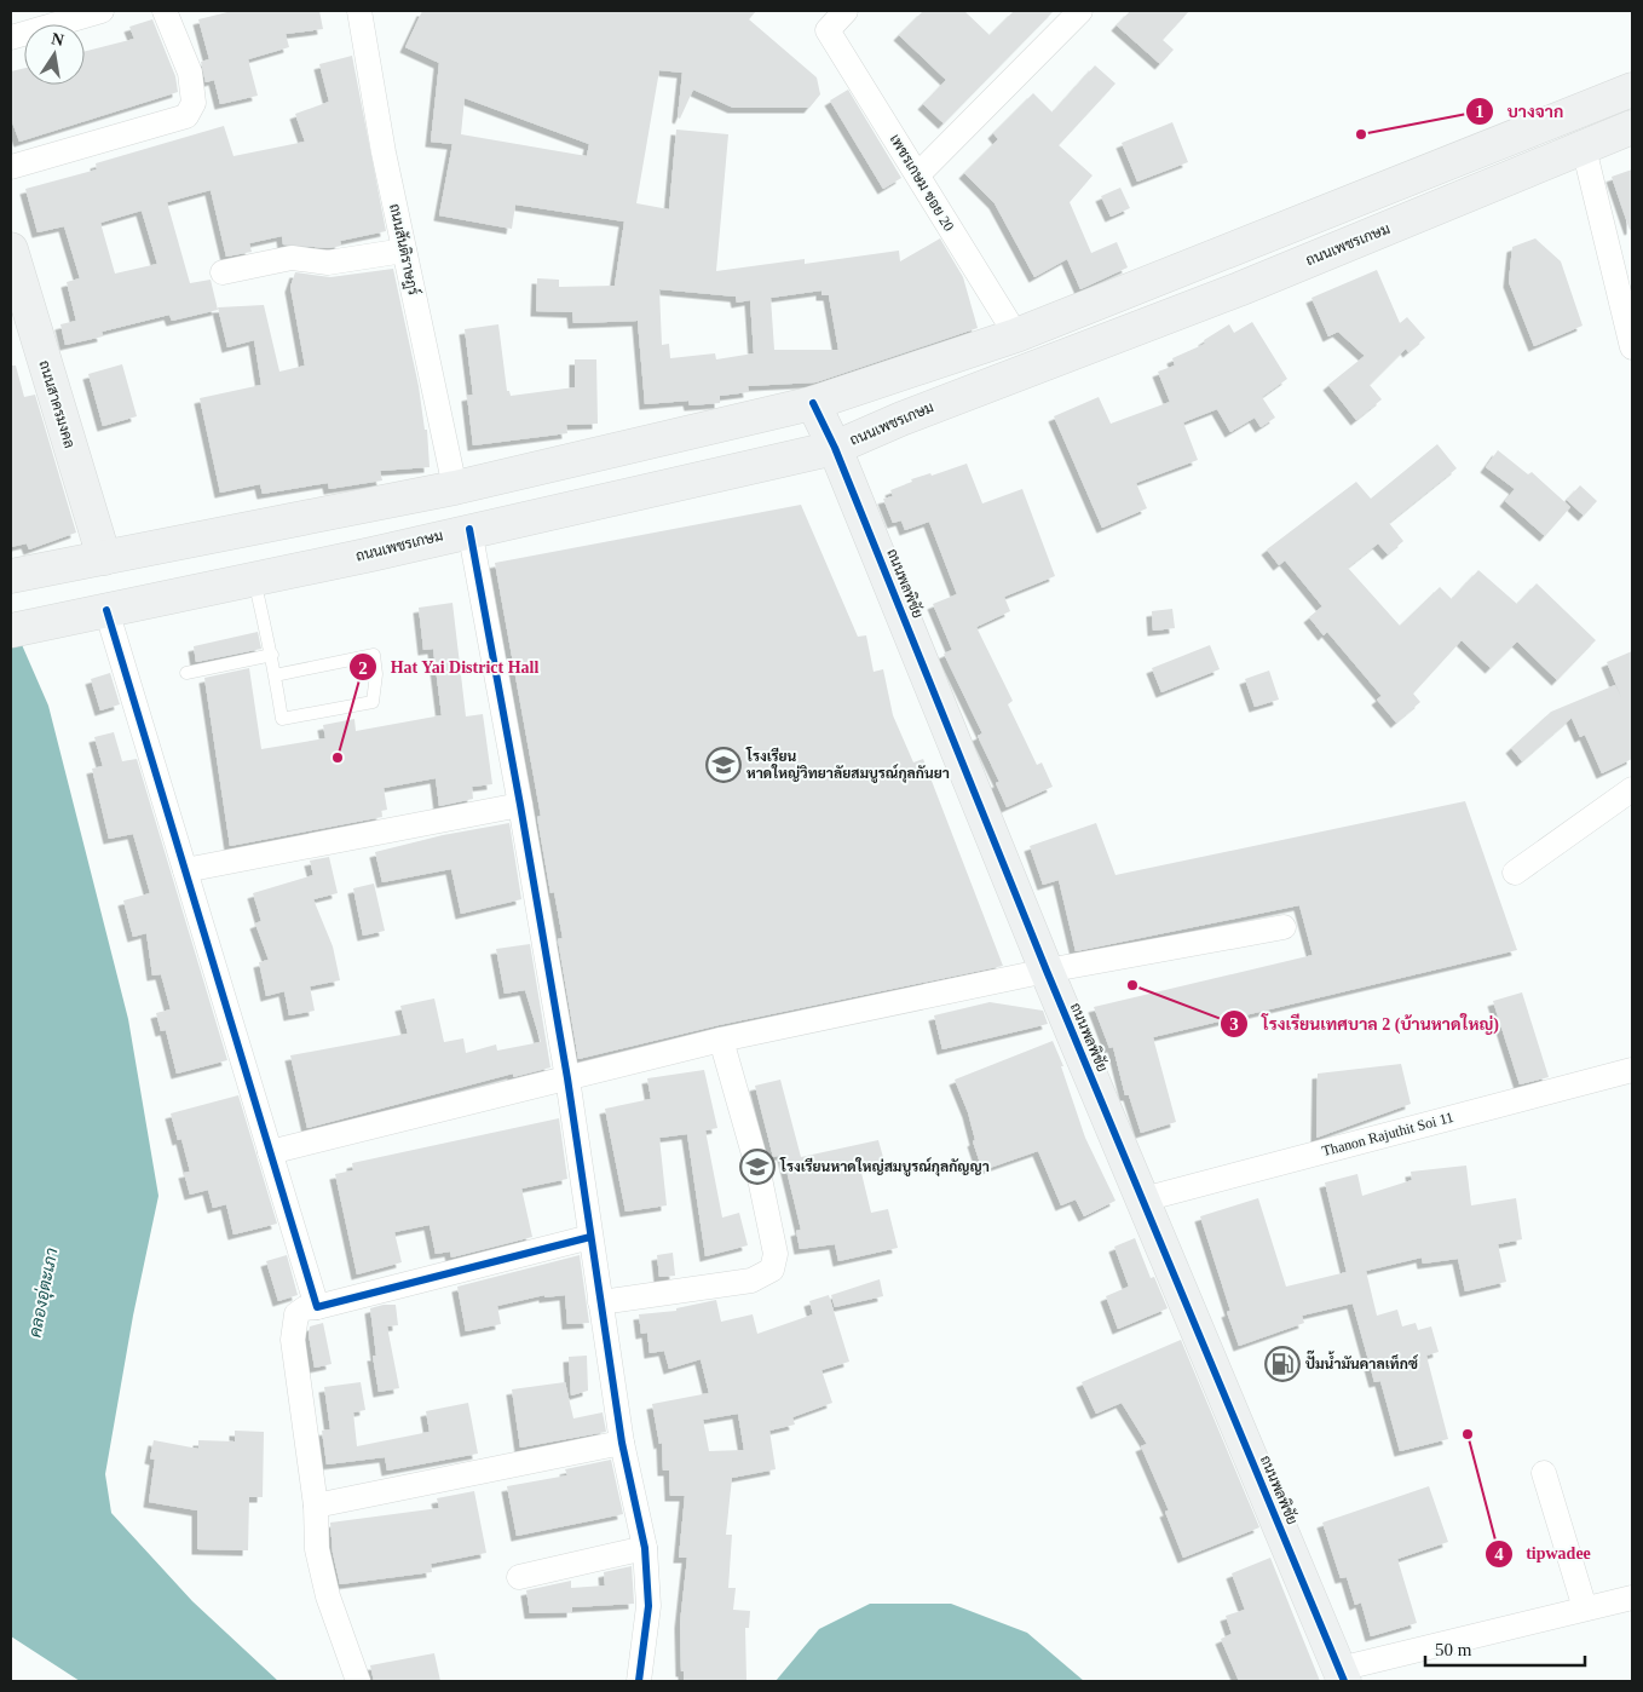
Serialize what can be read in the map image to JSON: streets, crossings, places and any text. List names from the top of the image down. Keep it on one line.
{"streets":{"main road":["ถนนเพชรเกษม","ถนนสาครมงคล","ถนนพลพิชัย"],"street":["เพชรเกษม ซอย 20","ถนนสันติราษฎร์","Thanon Rajuthit Soi 11"]},"crossings":[["ถนนเพชรเกษม","ถนนพลพิชัย"],["ถนนพลพิชัย","Thanon Rajuthit Soi 11"]],"water":["คลองอุ่ตะเภา"],"places":{"other":["บางจาก","Hat Yai District Hall","โรงเรียนเทศบาล 2 (บ้านหาดใหญ่)","tipwadee"],"school or university":["โรงเรียน หาดใหญ่วิทยาลัยสมบูรณ์กุลกันยา","โรงเรียนหาดใหญ่สมบูรณ์กุลกัญญา"],"fuel station":["ปั๊มน้ำมันคาลเท็กซ์"]},"scale_bar":"50 m","north":"top"}
